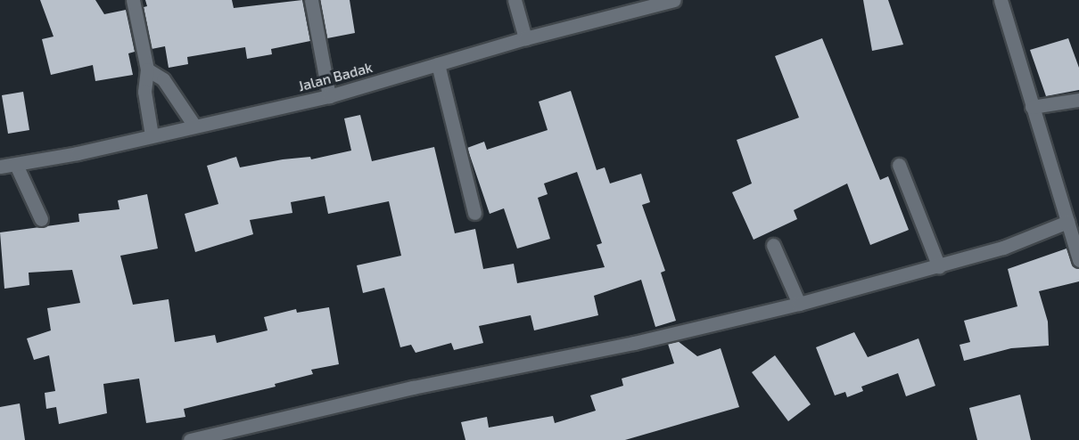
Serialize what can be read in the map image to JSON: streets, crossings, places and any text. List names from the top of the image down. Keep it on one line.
{"streets":{"street":["Jalan Badak"]}}
